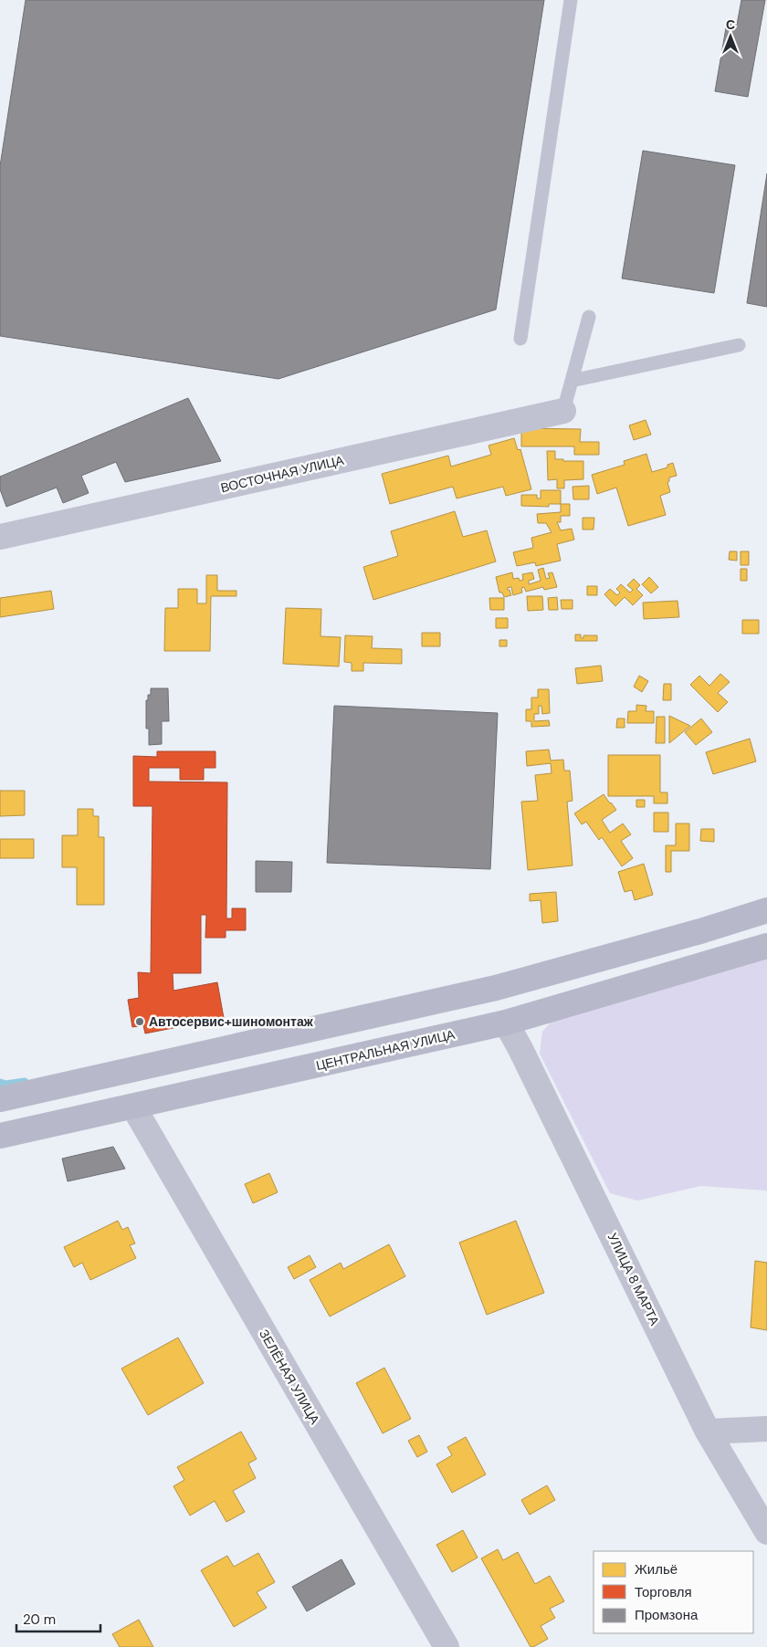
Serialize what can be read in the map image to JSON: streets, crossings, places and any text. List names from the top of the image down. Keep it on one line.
{"streets":{"main road":["ЦЕНТРАЛЬНАЯ УЛИЦА"],"street":["ВОСТОЧНАЯ УЛИЦА","УЛИЦА 8 МАРТА","ЗЕЛЁНАЯ УЛИЦА"]},"crossings":[["ЦЕНТРАЛЬНАЯ УЛИЦА","УЛИЦА 8 МАРТА"],["ЦЕНТРАЛЬНАЯ УЛИЦА","ЗЕЛЁНАЯ УЛИЦА"]],"places":["Автосервис+шиномонтаж"],"legend":["Жильё","Торговля","Промзона"],"scale_bar":"20 m","north":"top"}
